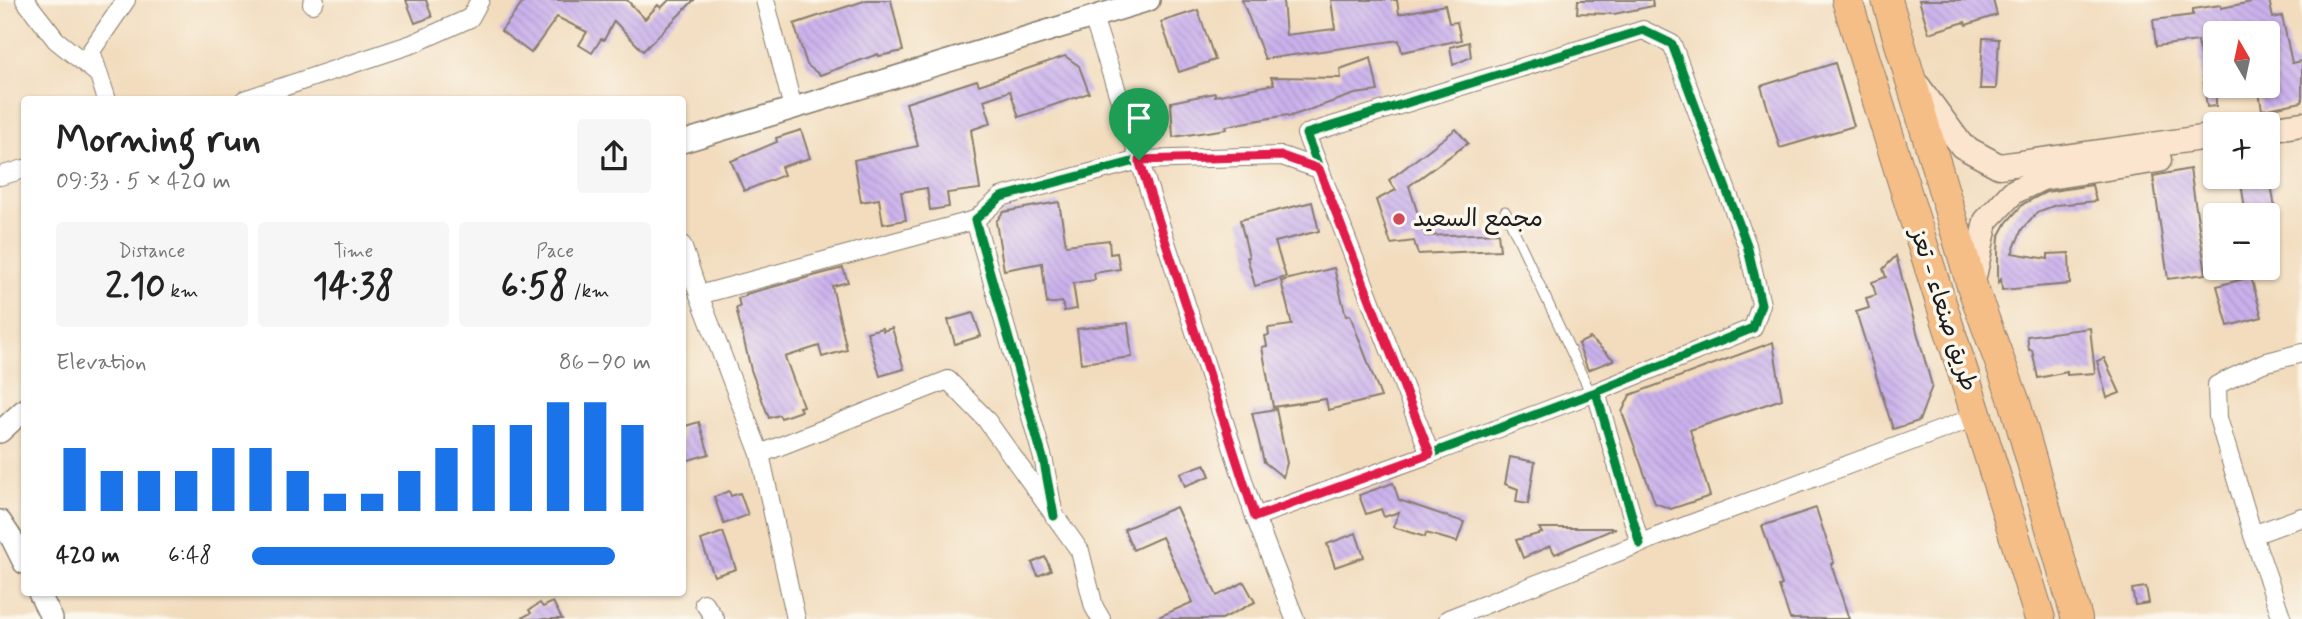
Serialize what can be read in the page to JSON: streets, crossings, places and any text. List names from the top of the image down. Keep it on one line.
{"streets":{"highway":["طريق صنعاء - تعز"]},"places":["مجمع السعيد"],"north":"top","page":{"map_buttons":["+","−"],"heading":["Morning run","09:33 · 5 × 420 m"],"stats":[["Distance","2.10 km"],["Time","14:38"],["Pace","6:58 /km"]],"chart":["Elevation","86–90 m"],"list":[{"name":"420 m","note":"6:48"}]}}
